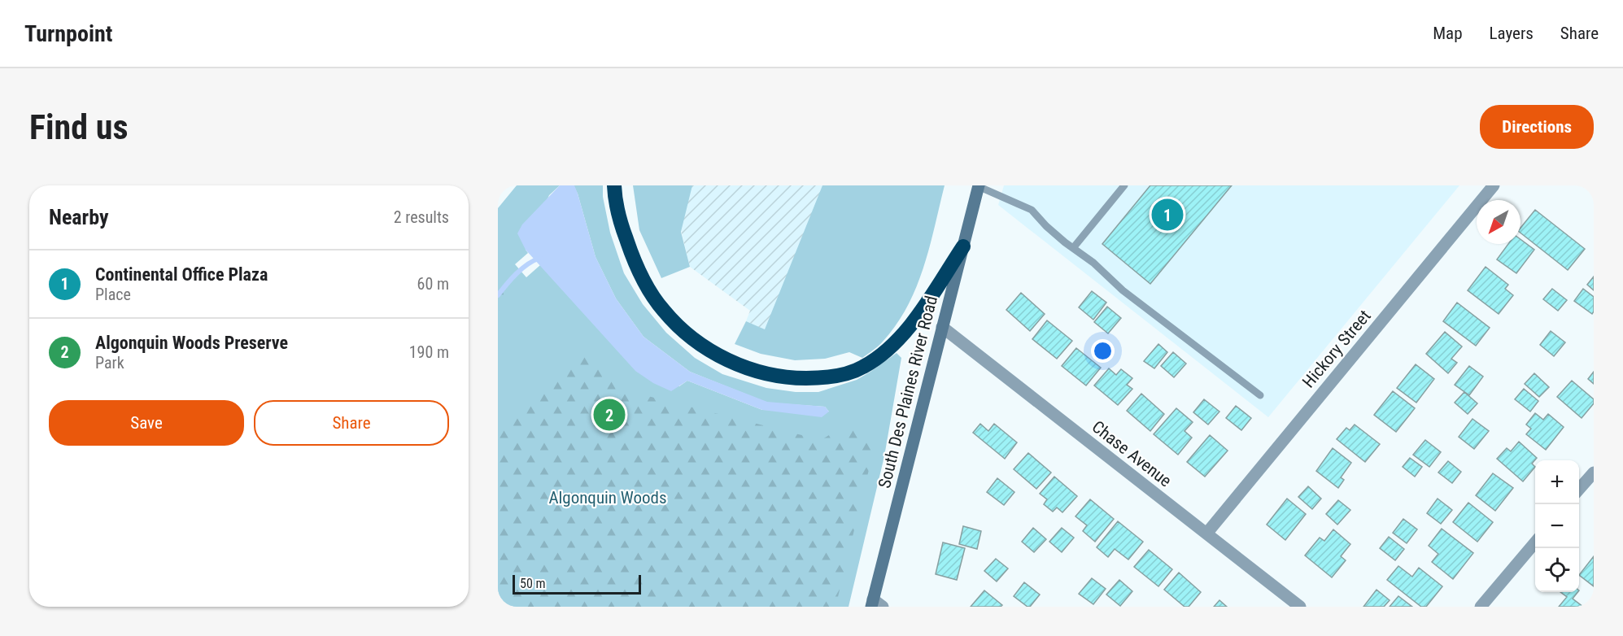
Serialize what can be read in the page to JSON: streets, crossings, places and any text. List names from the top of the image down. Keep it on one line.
{"streets":{"main road":["South Des Plaines River Road"],"street":["Hickory Street","Chase Avenue"]},"crossings":[["Hickory Street","Chase Avenue"],["South Des Plaines River Road","Chase Avenue"]],"parks":["Algonquin Woods"],"scale_bar":"50 m","north":"bottom left","page":{"header":"Turnpoint","nav":["Map","Layers","Share"],"buttons":["Directions",["Save","Share"]],"title":"Find us","heading":["Nearby","2 results"],"pins":["1","2"],"list":[{"mark":"1","name":"Continental Office Plaza","note":"Place","value":"60 m"},{"mark":"2","name":"Algonquin Woods Preserve","note":"Park","value":"190 m"}],"map_buttons":["+","−"],"scale":"50 m"}}
